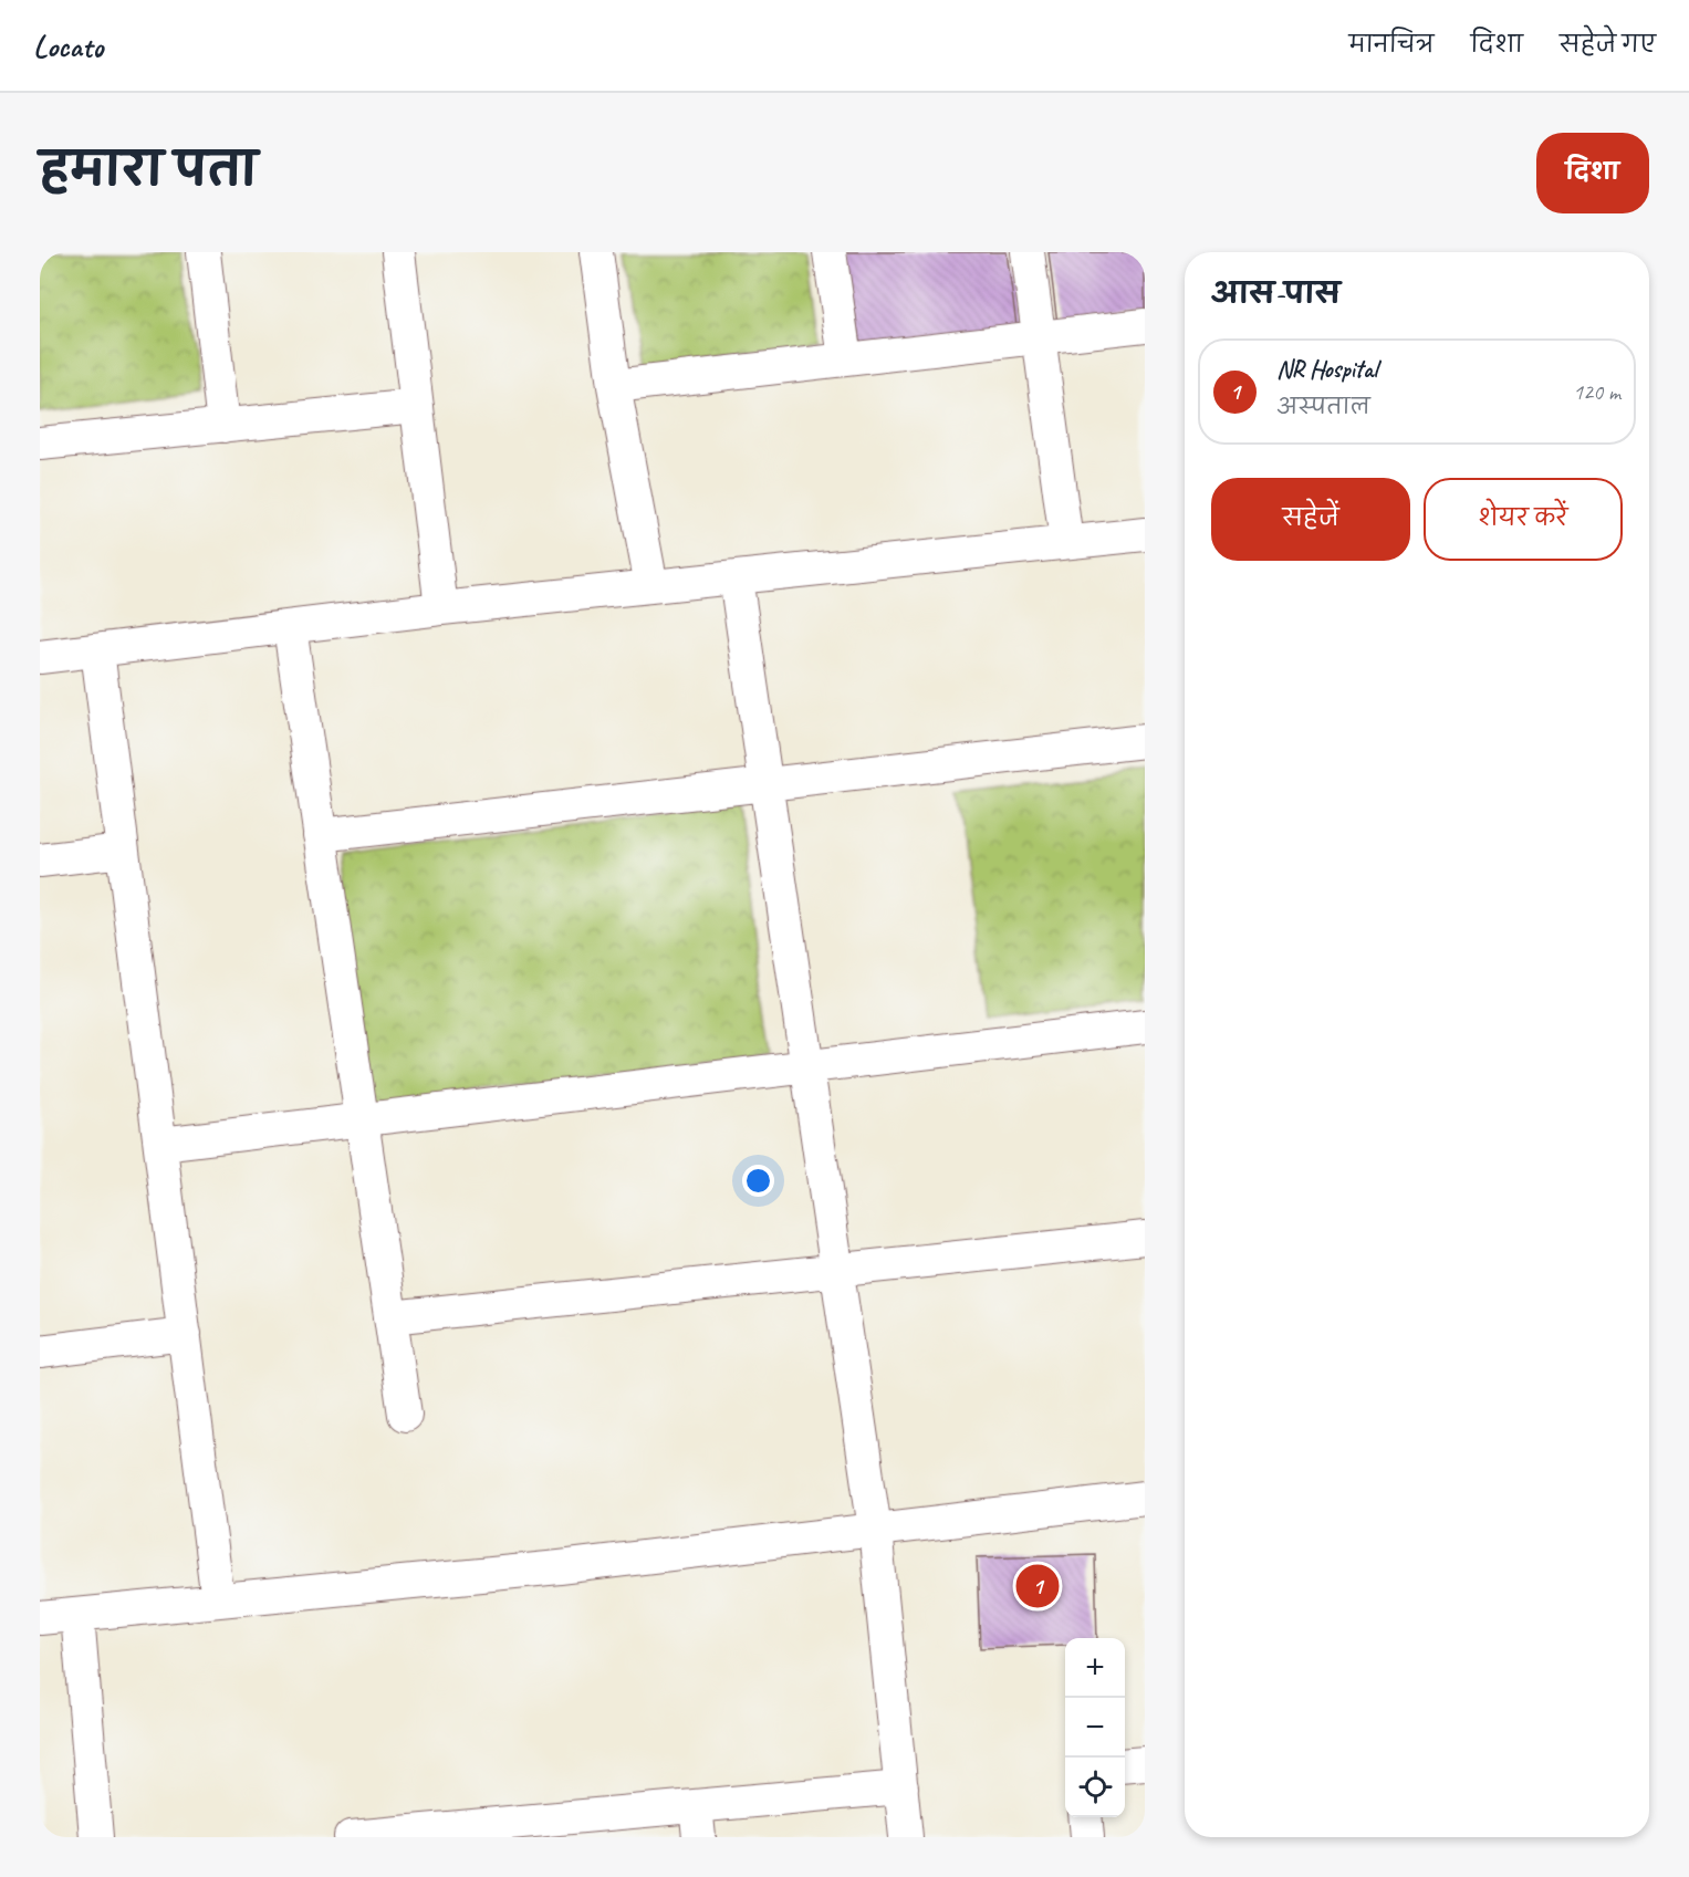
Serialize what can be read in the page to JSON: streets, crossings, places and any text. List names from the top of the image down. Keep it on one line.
{"page":{"header":"Locato","nav":["मानचित्र","दिशा","सहेजे गए"],"title":"हमारा पता","buttons":["दिशा",["सहेजें","शेयर करें"]],"heading":"आस-पास","list":[{"mark":"1","name":"NR Hospital","note":"अस्पताल","value":"120 m"}],"pins":"1","map_buttons":["+","−"]}}
